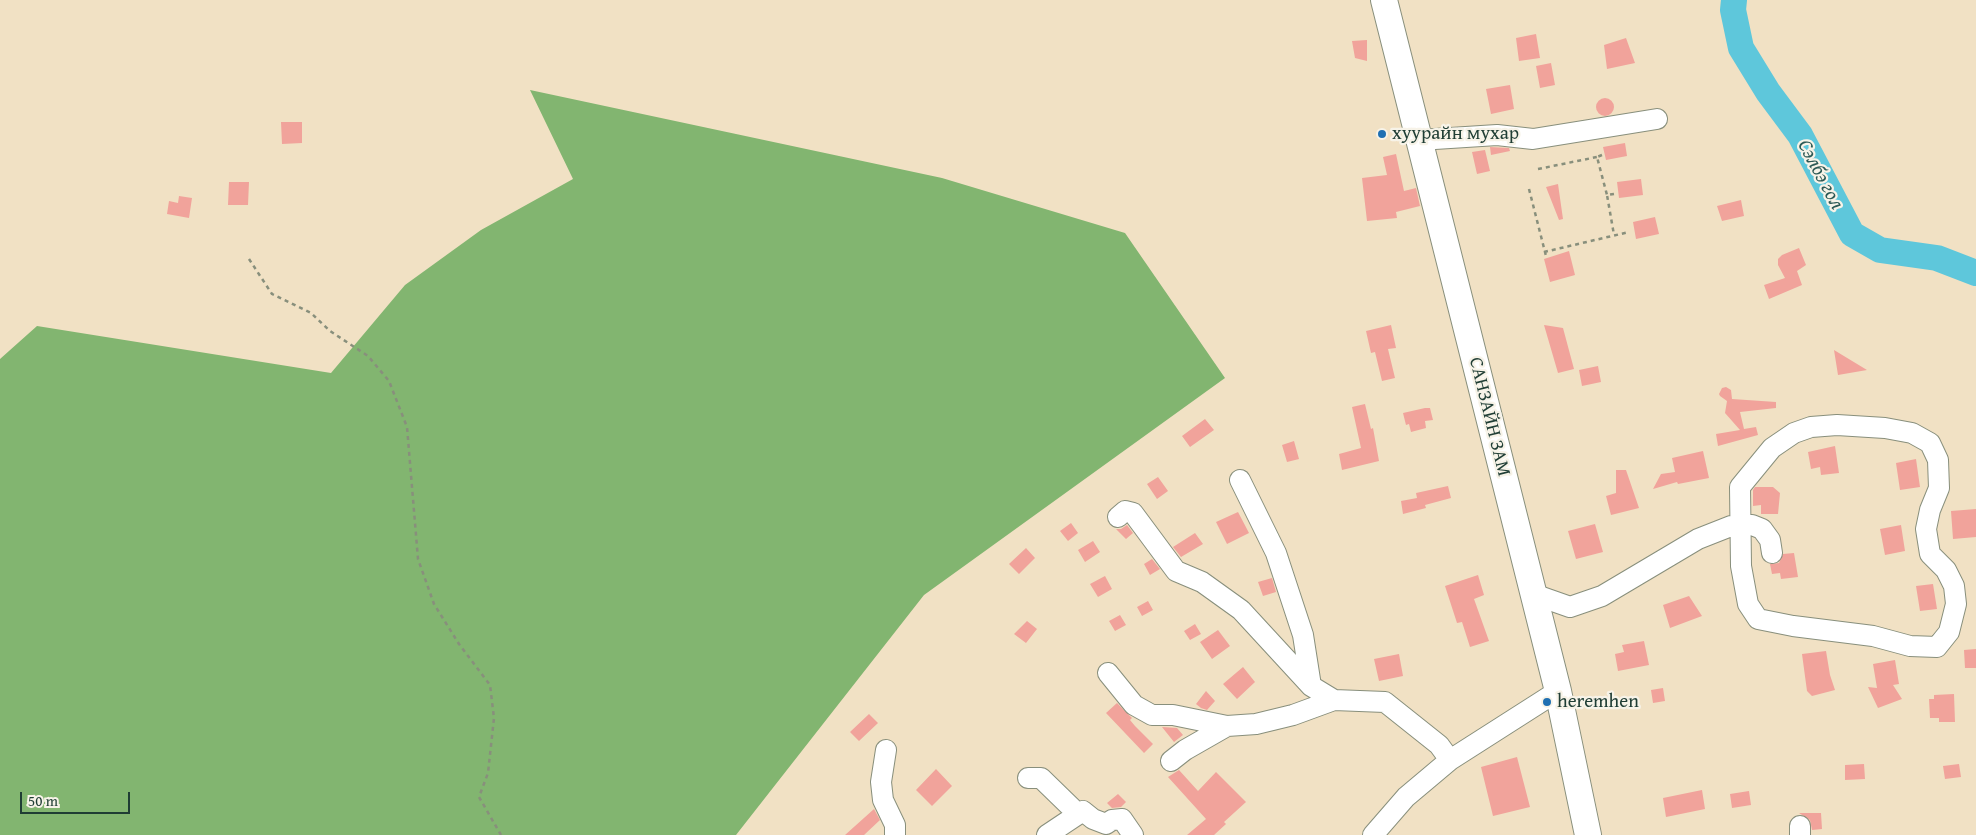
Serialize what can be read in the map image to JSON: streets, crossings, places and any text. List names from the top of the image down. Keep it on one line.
{"streets":{"main road":["САНЗАЙН ЗАМ"]},"water":["Сэлбэ гол"],"places":["хуурайн мухар","heremhen"],"scale_bar":"50 m"}
